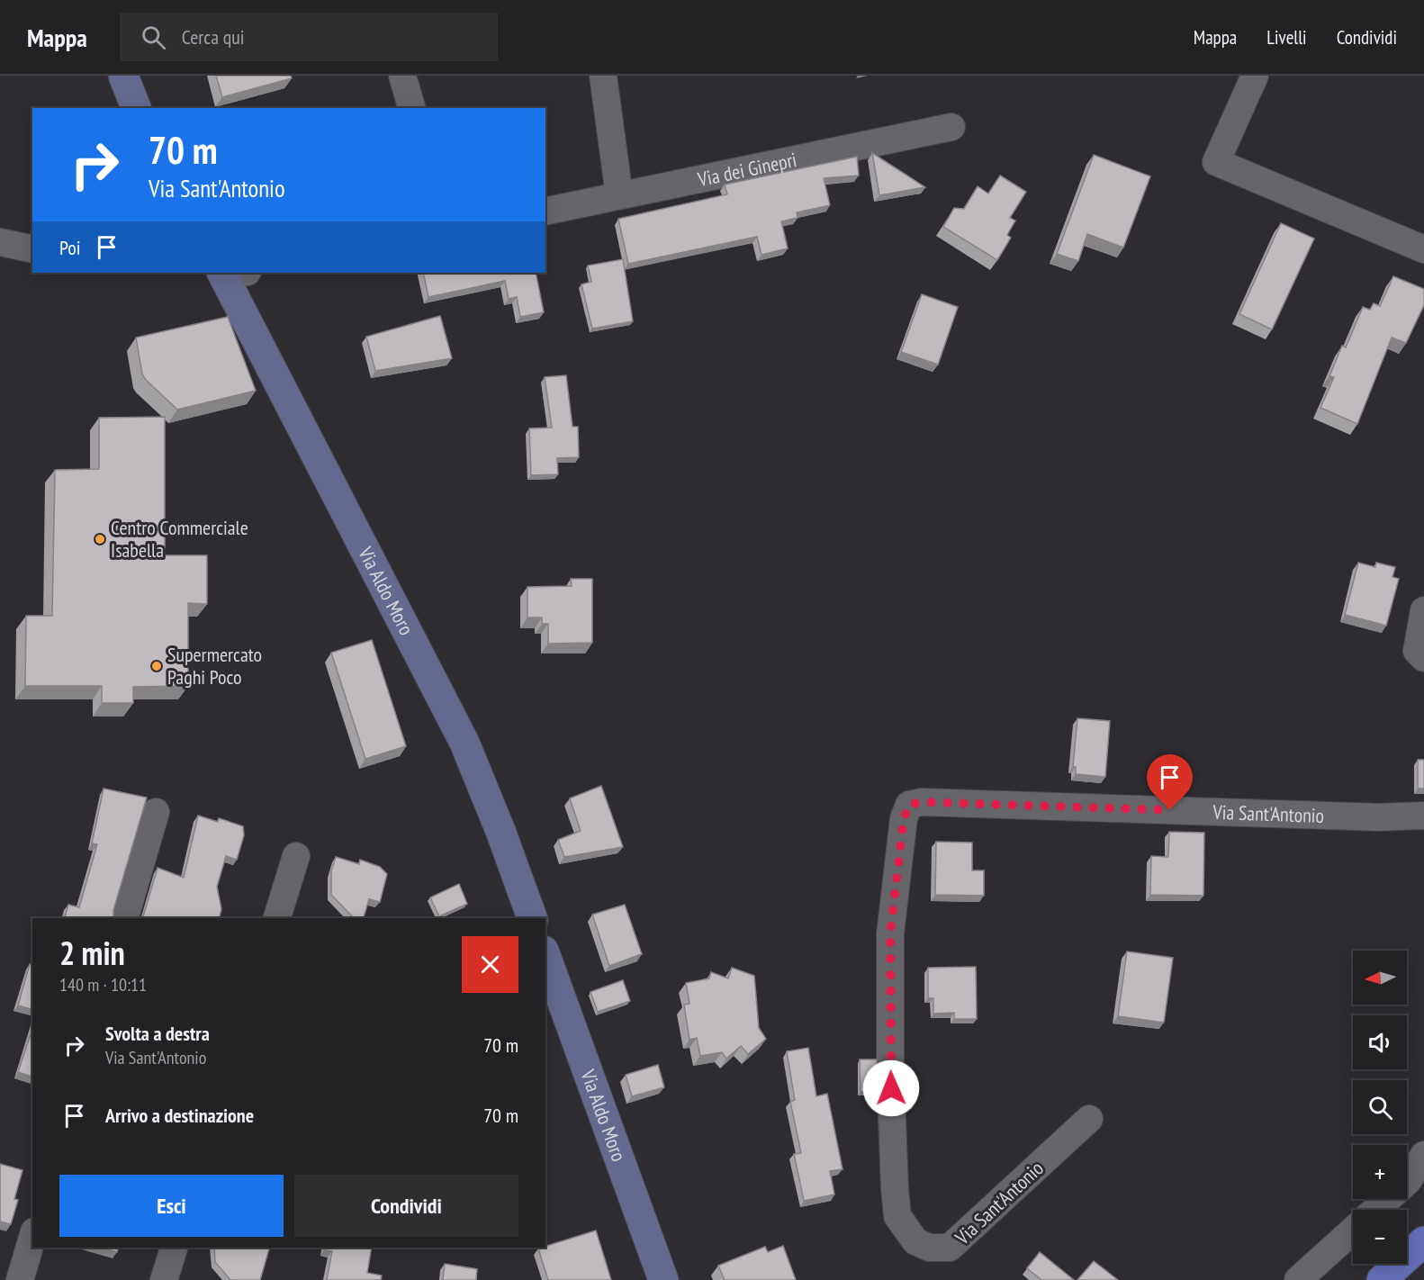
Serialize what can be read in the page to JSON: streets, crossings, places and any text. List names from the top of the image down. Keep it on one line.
{"streets":{"street":["Via dei Ginepri","Via Aldo Moro","Via Sant'Antonio"]},"places":["Centro Commerciale Isabella","Supermercato Paghi Poco"],"north":"left","page":{"header":"Mappa","search":"Cerca qui","nav":["Mappa","Livelli","Condividi"],"turn":["70 m","Via Sant'Antonio"],"then":"Poi","heading":["2 min","140 m · 10:11"],"map_buttons":["+","−"],"list":[{"name":"Svolta a destra","note":"Via Sant'Antonio","value":"70 m"},{"name":"Arrivo a destinazione","value":"70 m"}],"buttons":["Esci","Condividi"]}}
